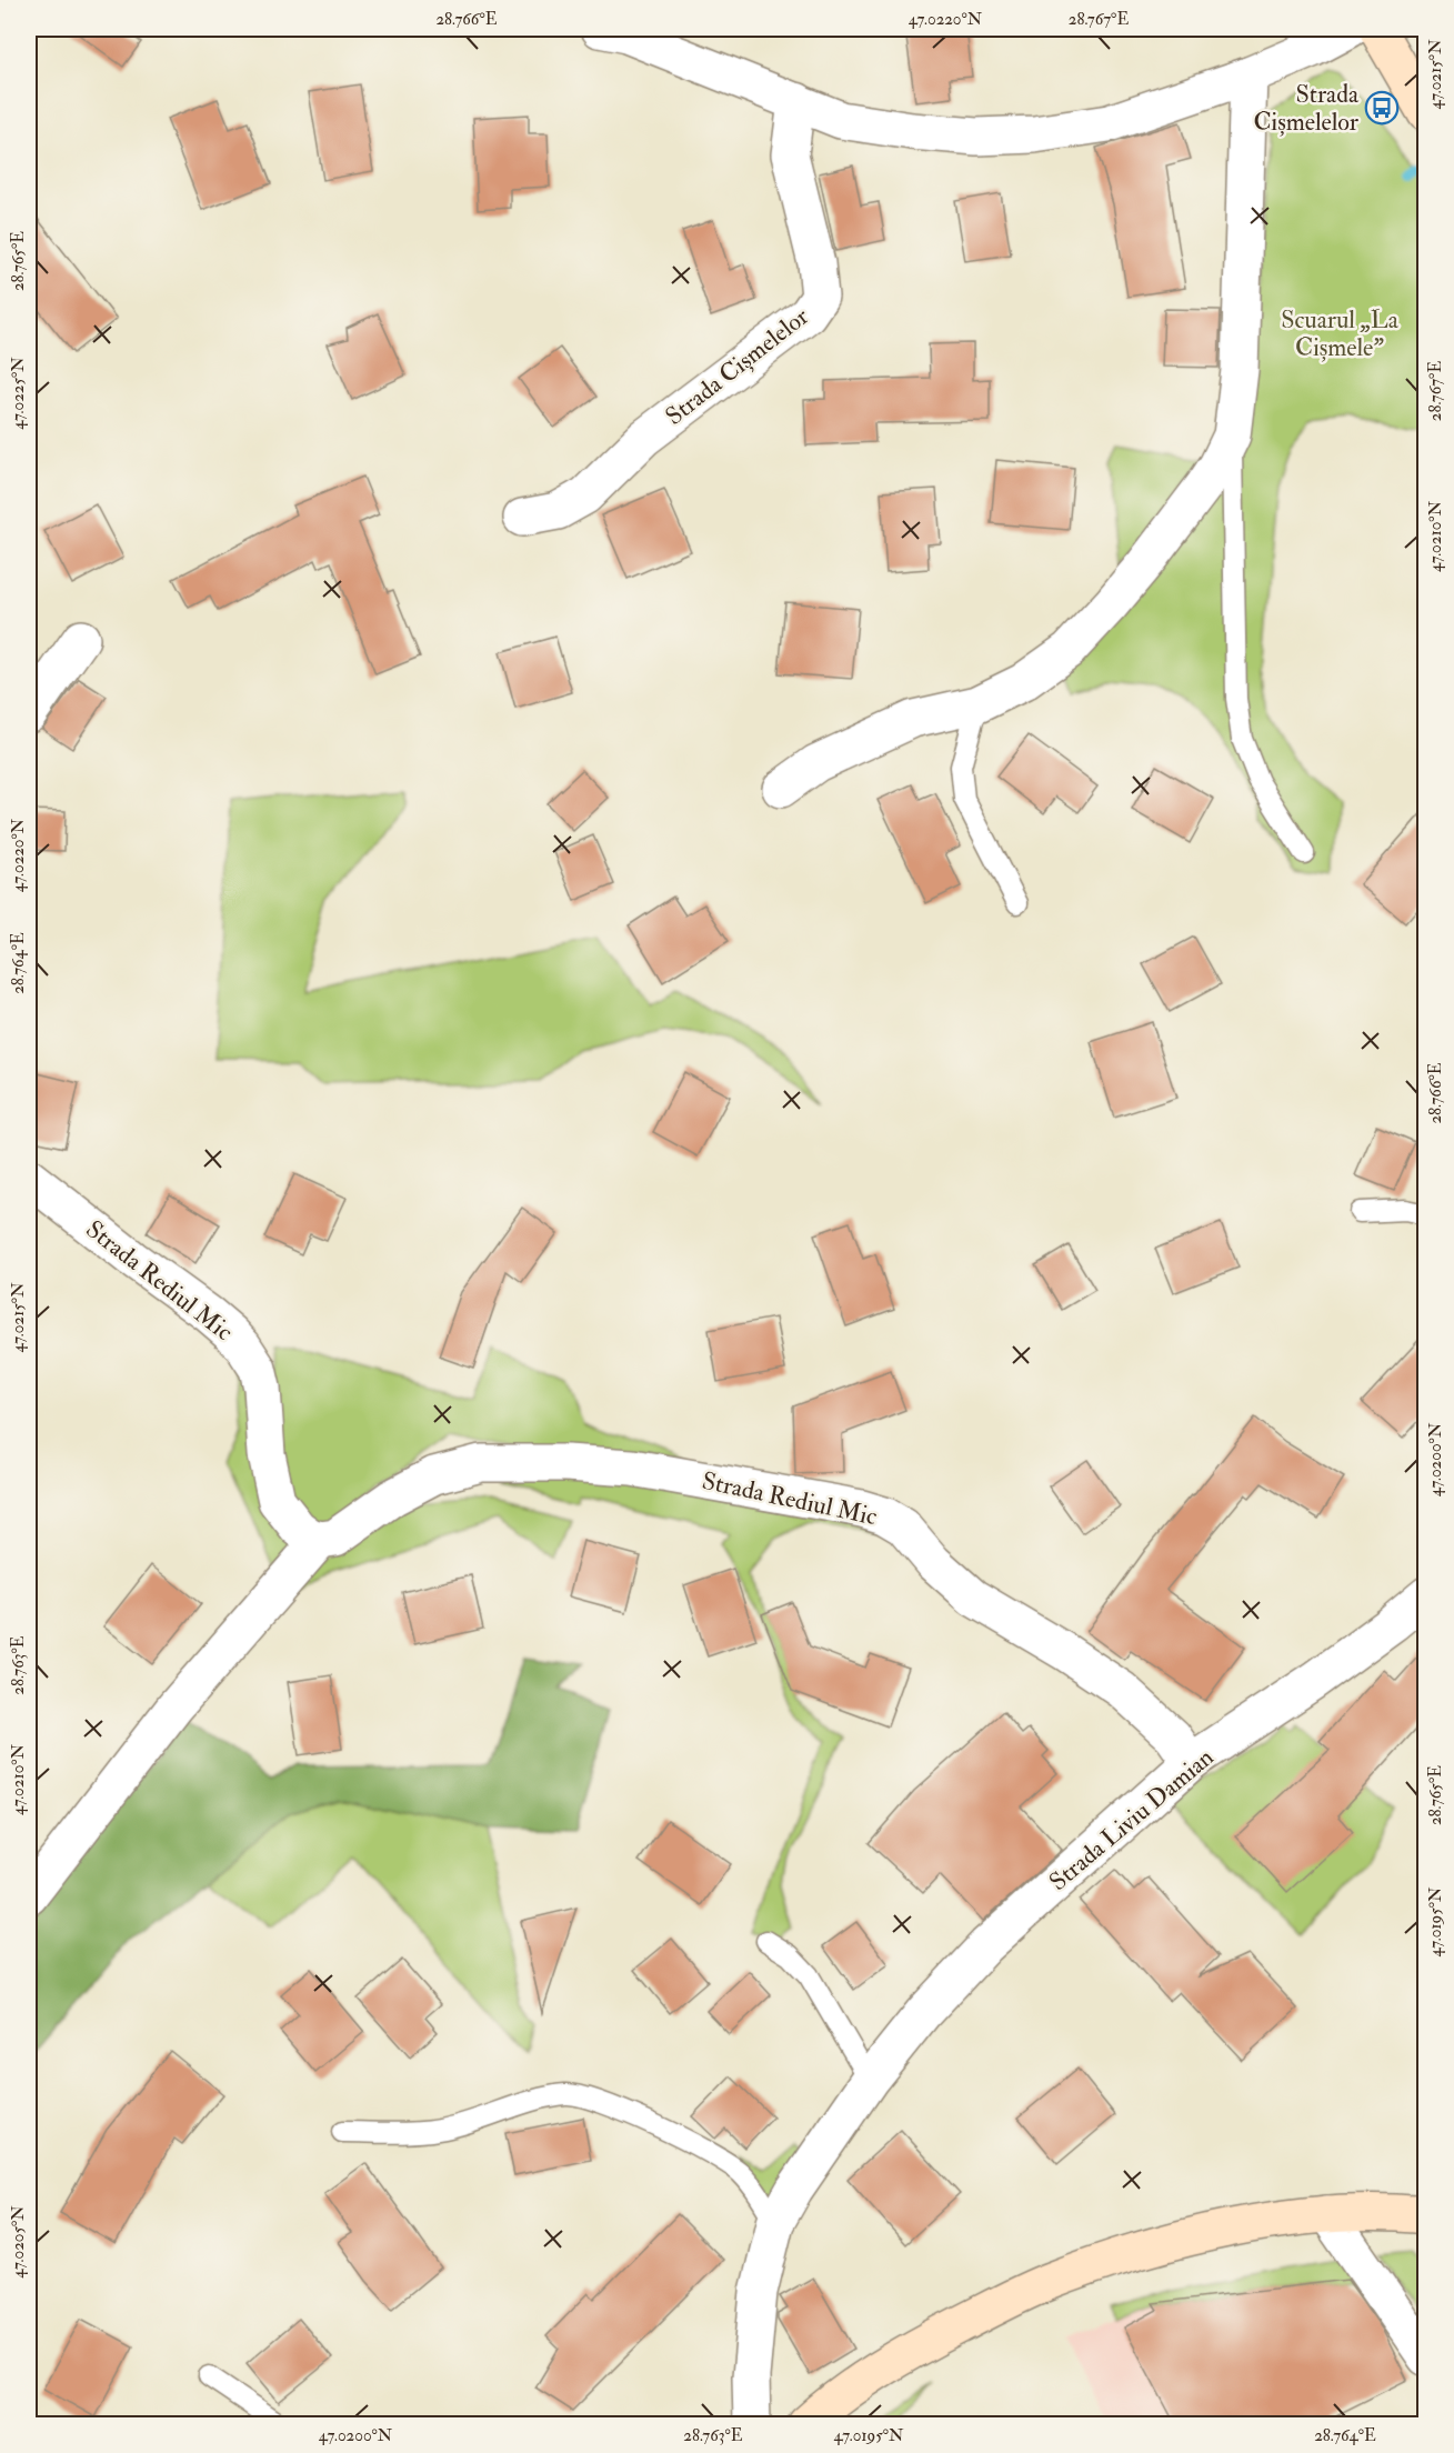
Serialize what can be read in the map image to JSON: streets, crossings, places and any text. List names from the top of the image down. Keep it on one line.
{"streets":{"street":["Strada Cișmelelor","Strada Rediul Mic","Strada Liviu Damian"]},"crossings":[["Strada Rediul Mic","Strada Liviu Damian"]],"parks":["Scuarul „La Cișmele”"],"places":{"bus stop":["Strada Cișmelelor"]},"coordinates":["28.766°E","47.0220°N","28.767°E","47.0215°N","28.765°E","47.0225°N","47.0210°N","28.764°E","47.0200°N","28.763°E","47.0195°N","47.0205°N"]}
